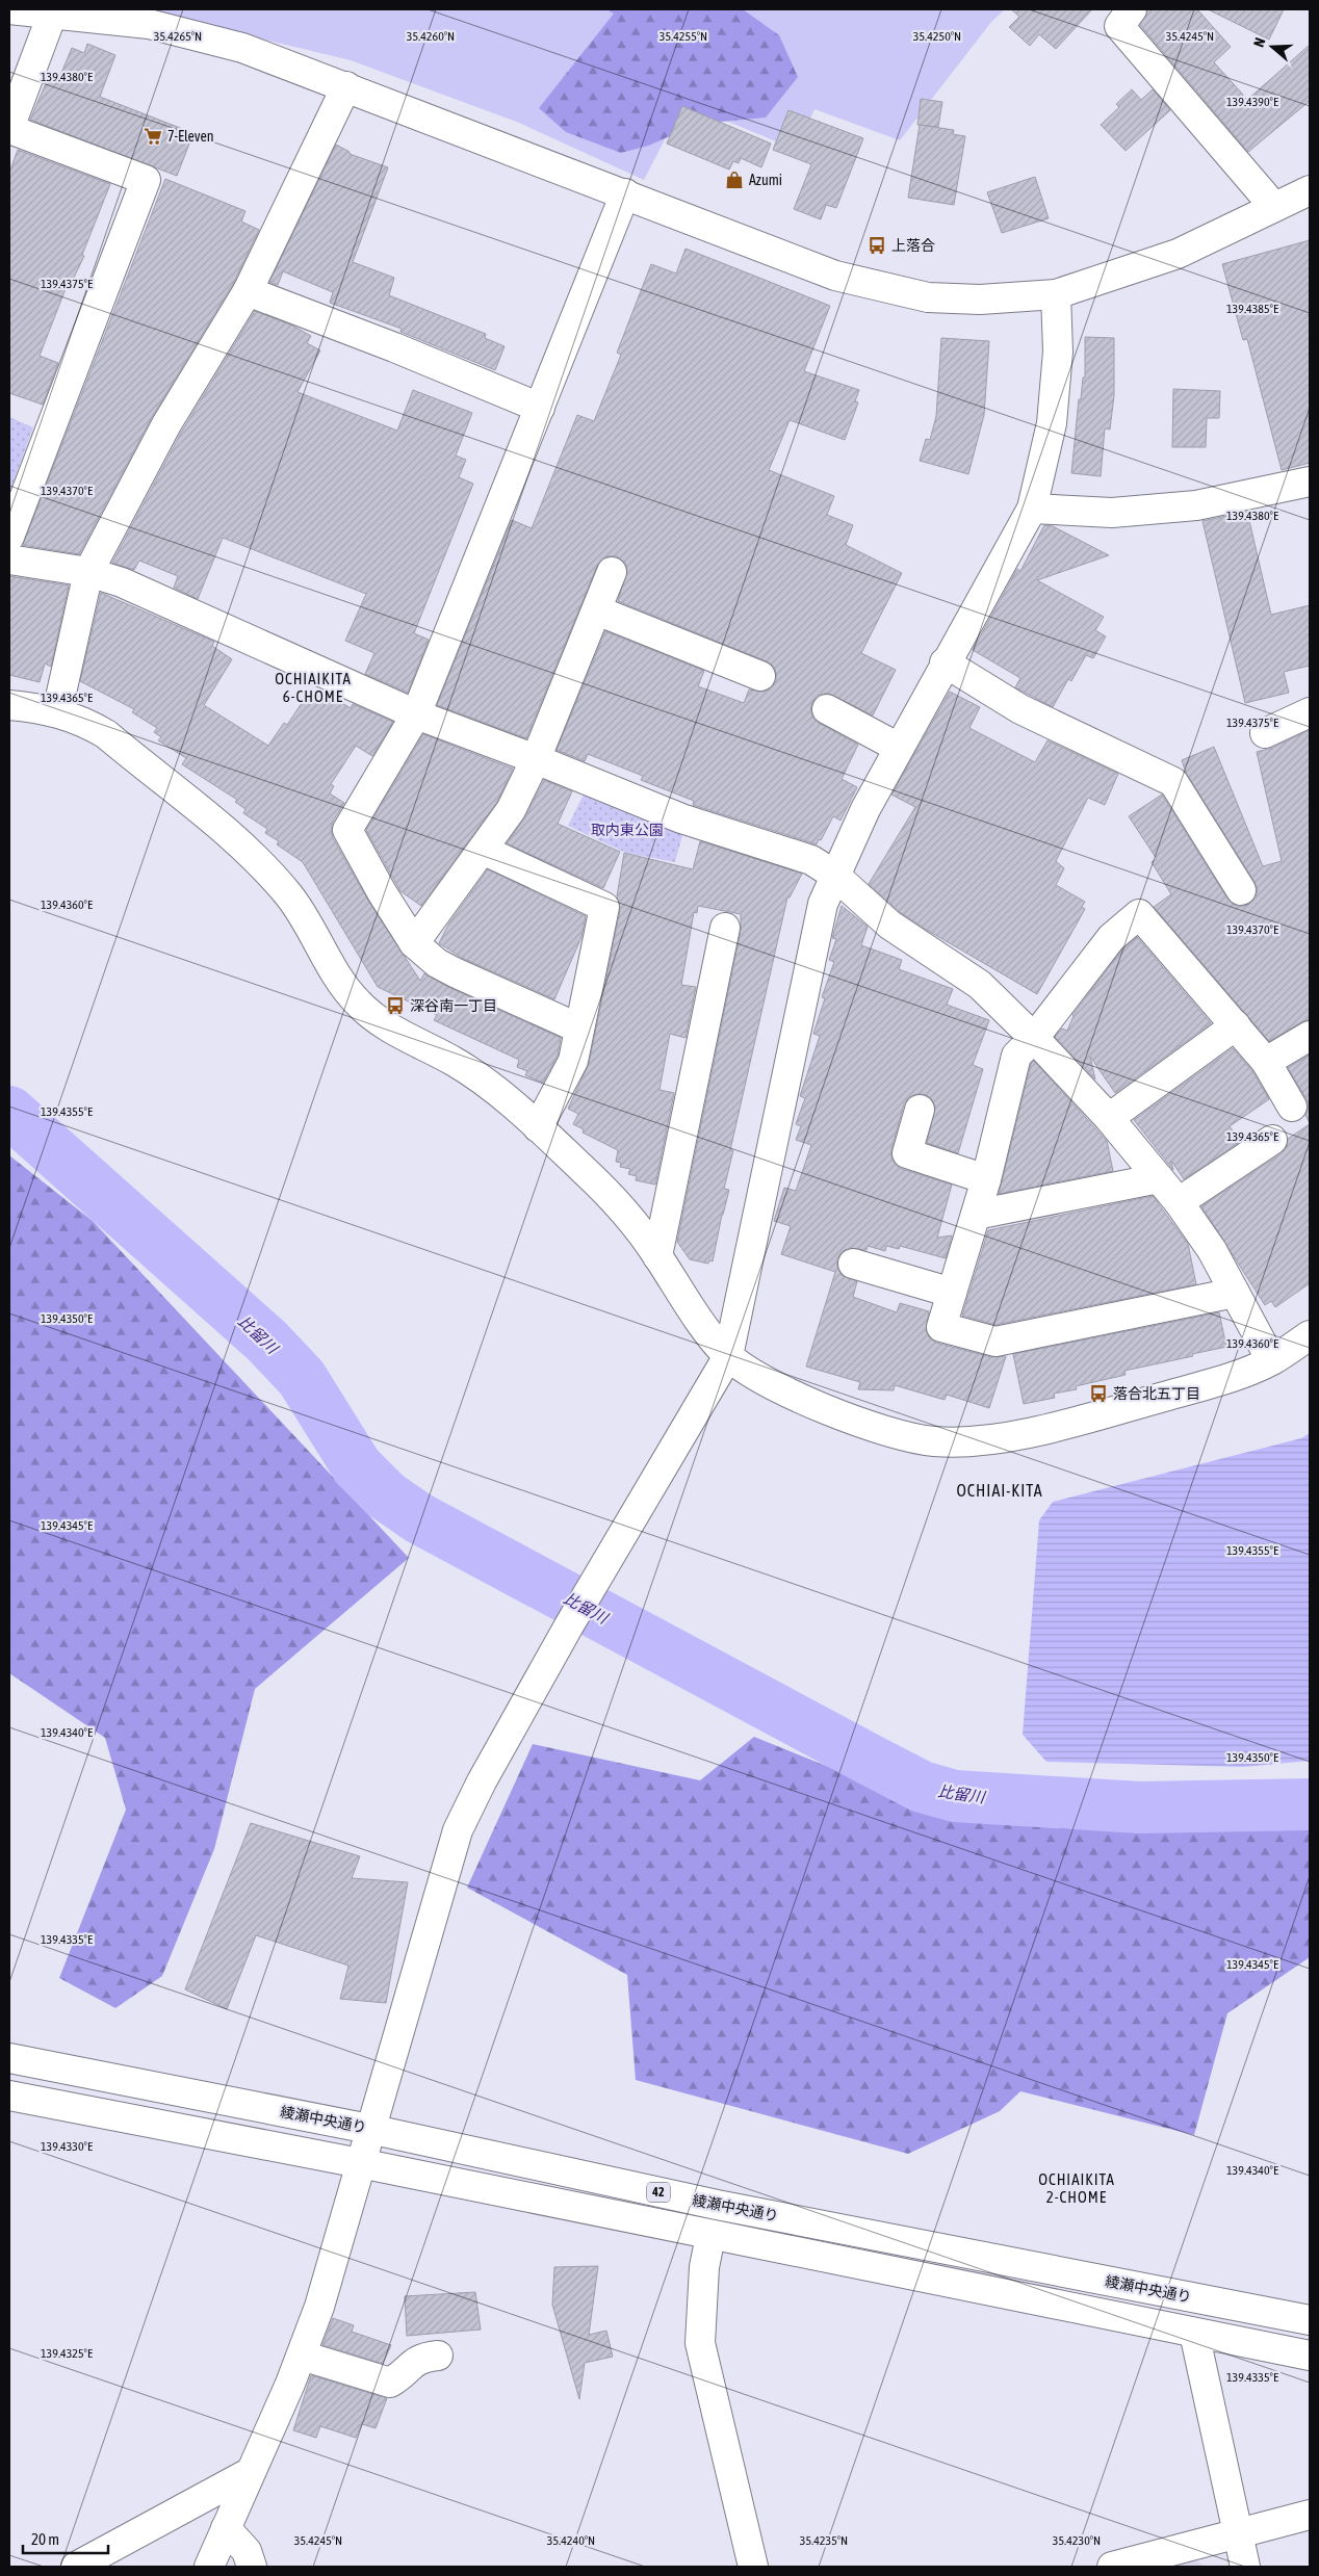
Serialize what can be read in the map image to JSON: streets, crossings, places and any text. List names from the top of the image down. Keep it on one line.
{"streets":{"street":["綾瀬中央通り","42"]},"districts":["OCHIAIKITA 6-CHOME","OCHIAI-KITA","OCHIAIKITA 2-CHOME"],"water":["比留川"],"parks":["取内東公園"],"places":{"supermarket":["7-Eleven"],"shop":["Azumi"],"bus stop":["上落合","深谷南一丁目","落合北五丁目"]},"scale_bar":"20 m","north":"left","coordinates":["35.4265°N","35.4260°N","35.4255°N","35.4250°N","35.4245°N","139.4380°E","139.4390°E","139.4375°E","139.4385°E","139.4370°E","139.4365°E","139.4360°E","139.4355°E","139.4350°E","139.4345°E","139.4340°E","139.4335°E","139.4330°E","139.4325°E","35.4240°N","35.4235°N","35.4230°N"]}
